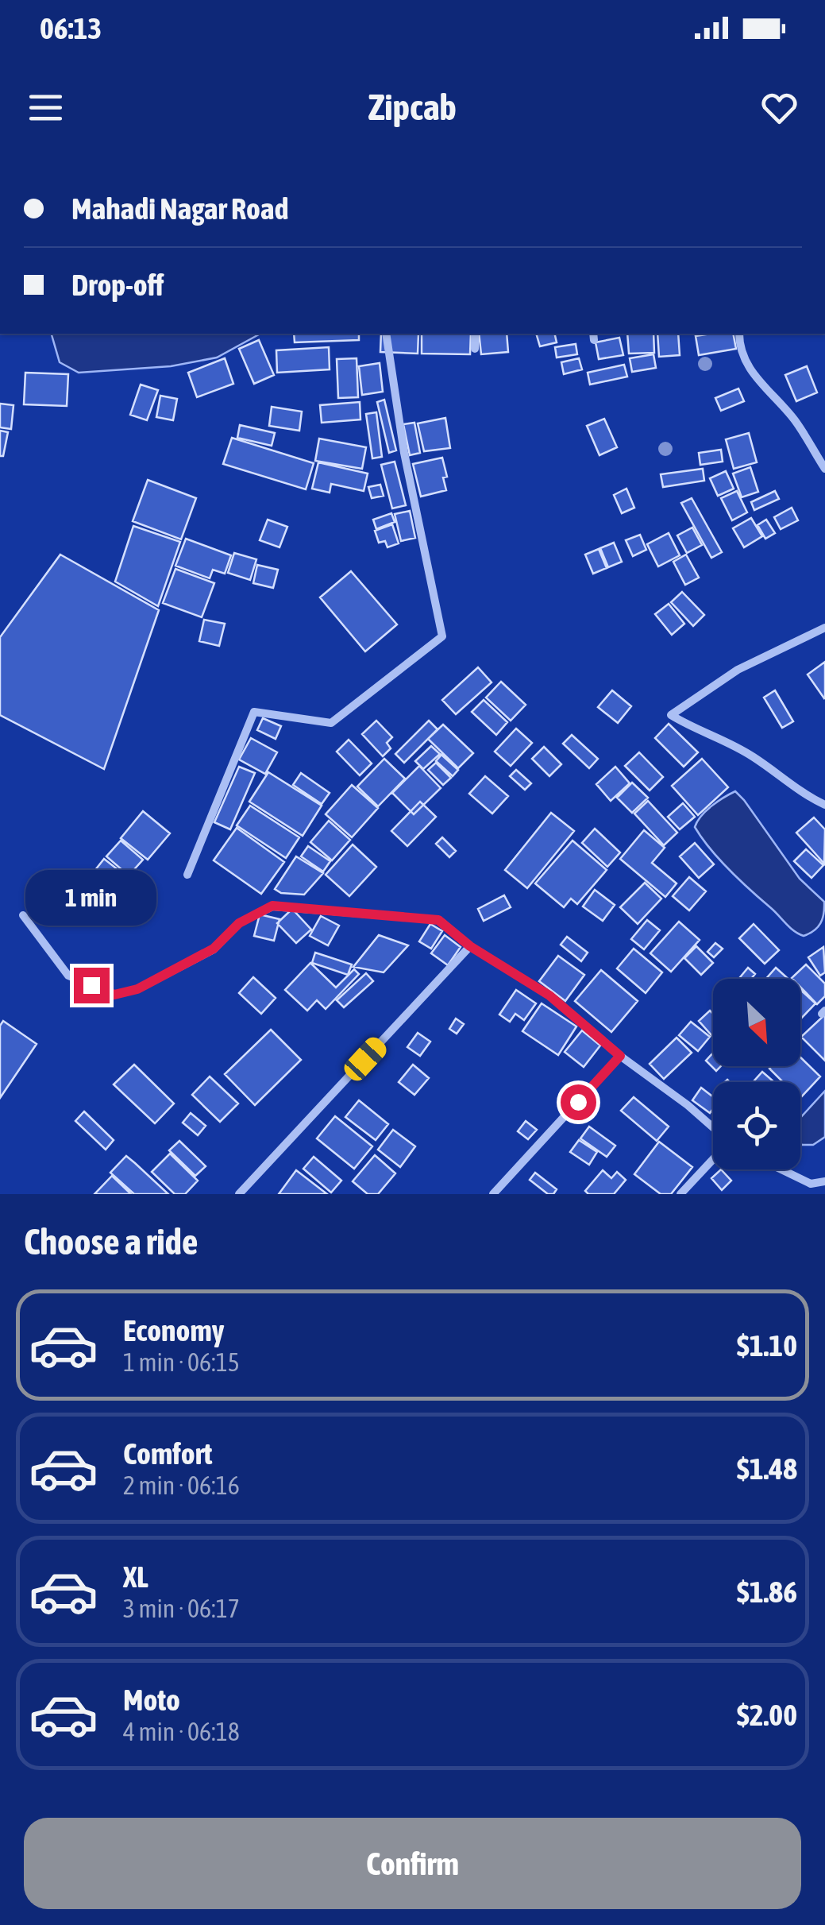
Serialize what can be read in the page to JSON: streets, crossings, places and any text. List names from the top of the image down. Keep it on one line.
{"north":"bottom right","page":{"status":"06:13","header":"Zipcab","banner":["Mahadi Nagar Road","Drop-off"],"bubble":"1 min","heading":"Choose a ride","list":[{"name":"Economy","note":"1 min · 06:15","value":"$1.10"},{"name":"Comfort","note":"2 min · 06:16","value":"$1.48"},{"name":"XL","note":"3 min · 06:17","value":"$1.86"},{"name":"Moto","note":"4 min · 06:18","value":"$2.00"}],"buttons":"Confirm"}}
